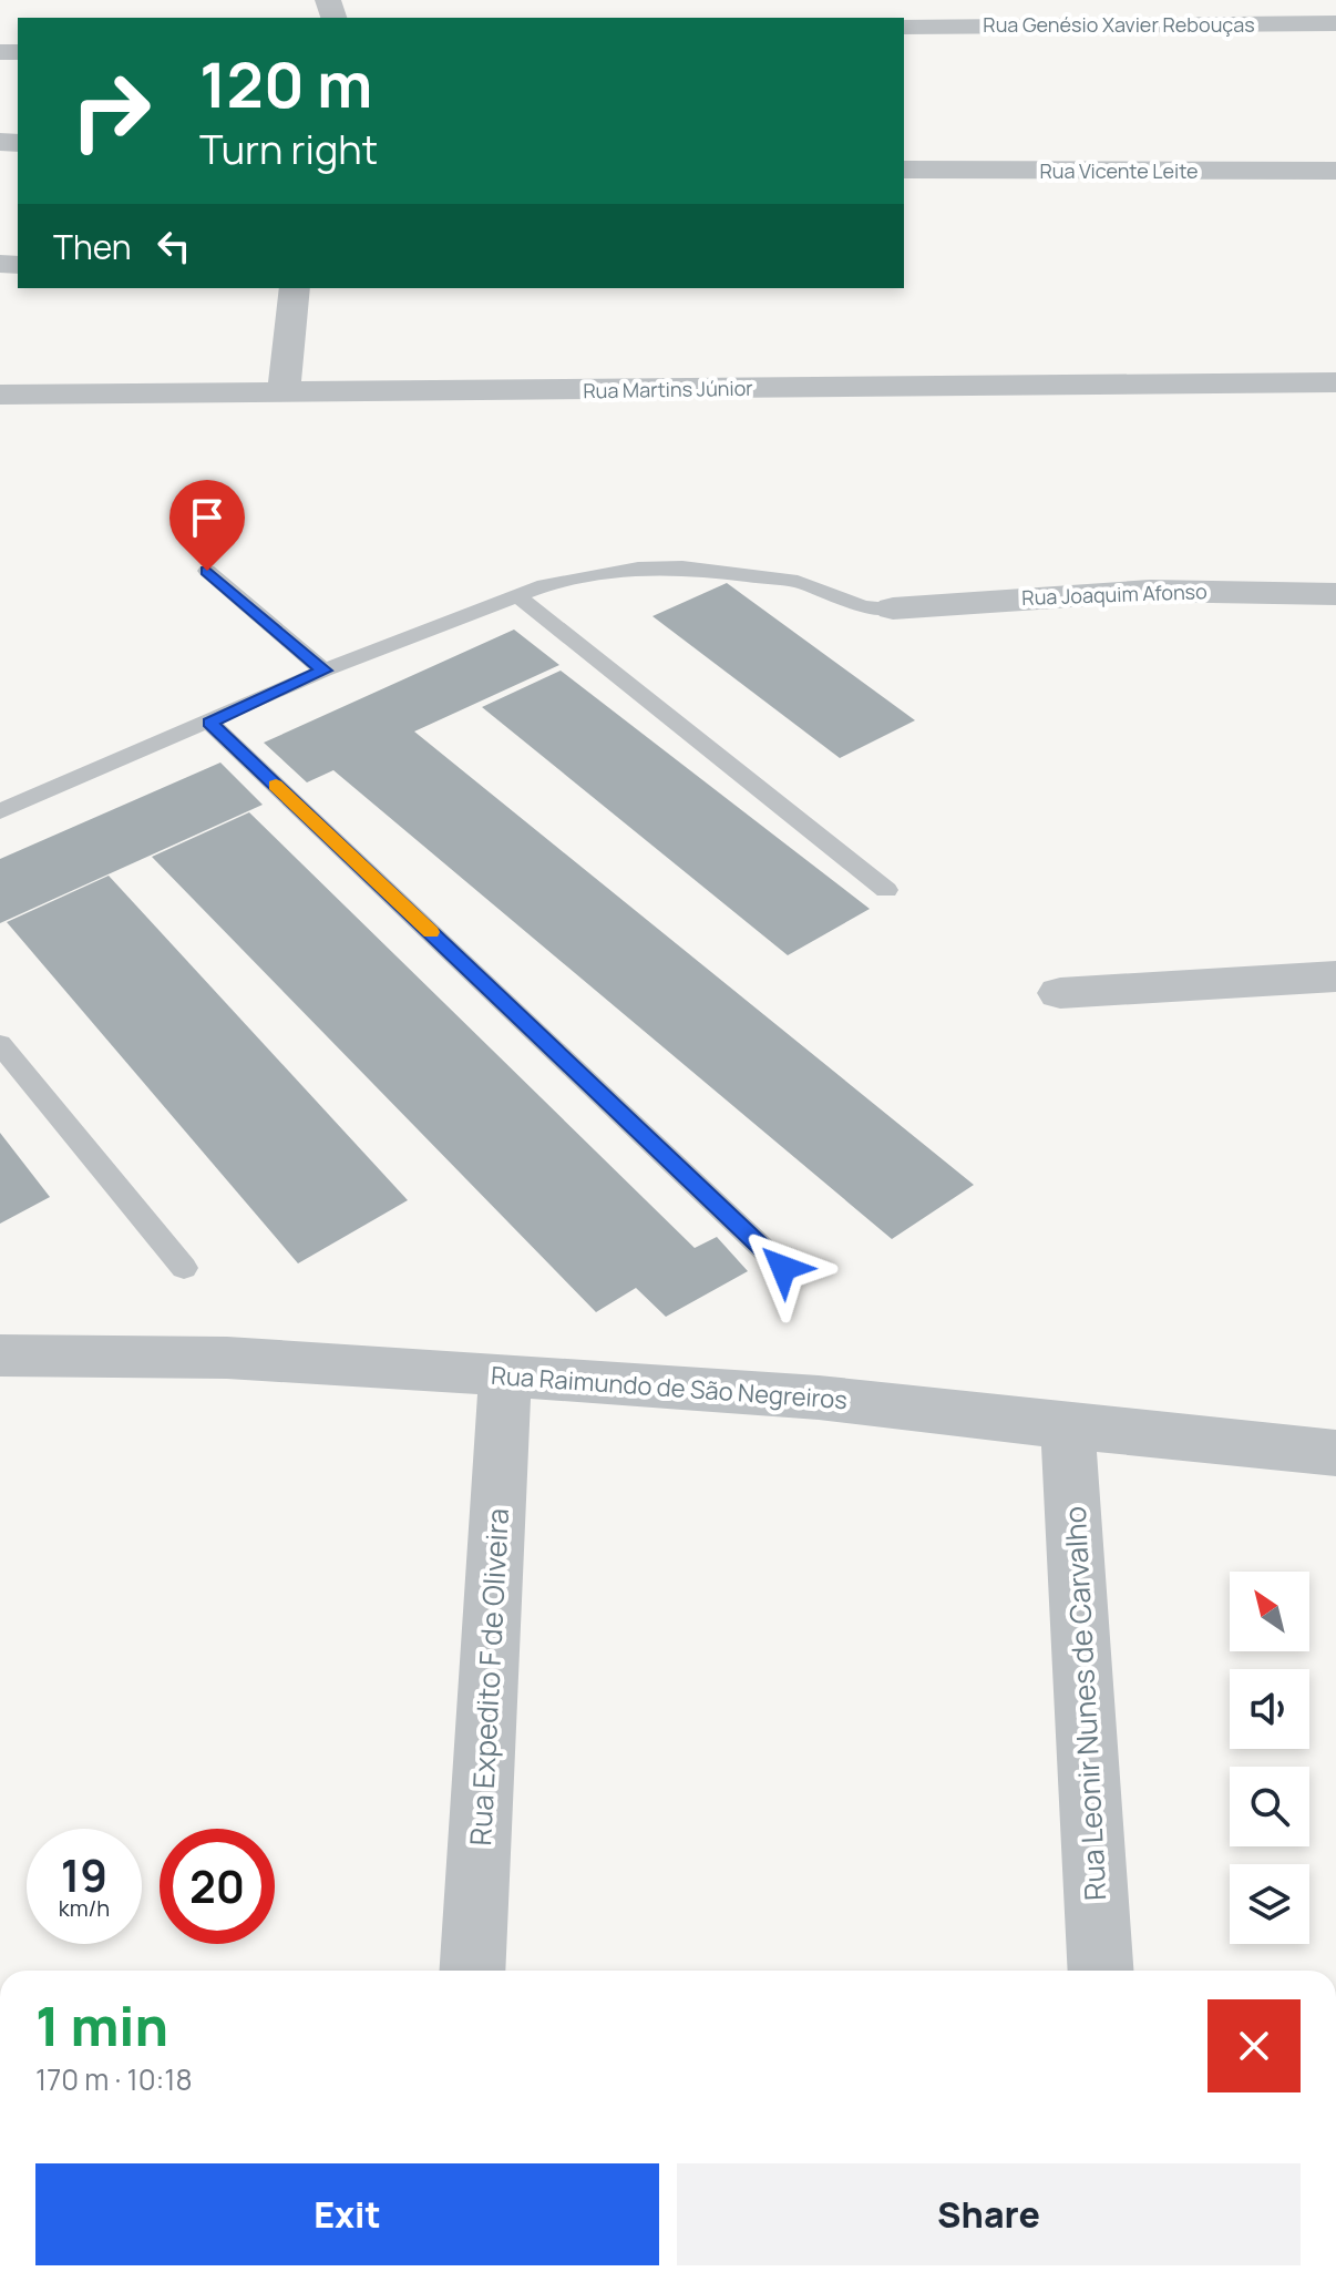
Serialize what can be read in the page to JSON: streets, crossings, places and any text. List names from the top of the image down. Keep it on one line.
{"streets":{"street":["Rua Genésio Xavier Rebouças","Rua Vicente Leite","Rua Martins Júnior","Rua Joaquim Afonso","Rua Raimundo de São Negreiros","Rua Expedito F de Oliveira","Rua Leonir Nunes de Carvalho"]},"crossings":[["Rua Raimundo de São Negreiros","Rua Expedito F de Oliveira"],["Rua Raimundo de São Negreiros","Rua Leonir Nunes de Carvalho"]],"north":"top left","page":{"turn":["120 m","Turn right"],"then":"Then","speed":"19 km/h","limit":"20","heading":["1 min","170 m · 10:18"],"buttons":["Exit","Share"]}}
